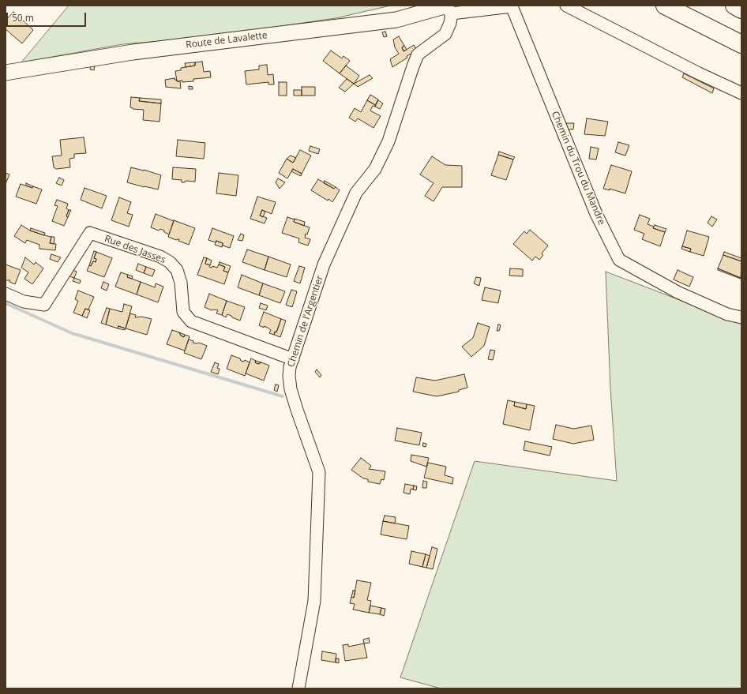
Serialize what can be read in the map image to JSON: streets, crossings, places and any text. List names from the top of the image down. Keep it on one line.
{"streets":{"main road":["Route de Lavalette"],"street":["Chemin du Trou du Mandre","Rue des Jasses","Chemin de l'Argentier"]},"crossings":[["Route de Lavalette","Chemin du Trou du Mandre"],["Route de Lavalette","Chemin de l'Argentier"],["Chemin du Trou du Mandre","Chemin de l'Argentier"],["Rue des Jasses","Chemin de l'Argentier"]],"scale_bar":"50 m"}
